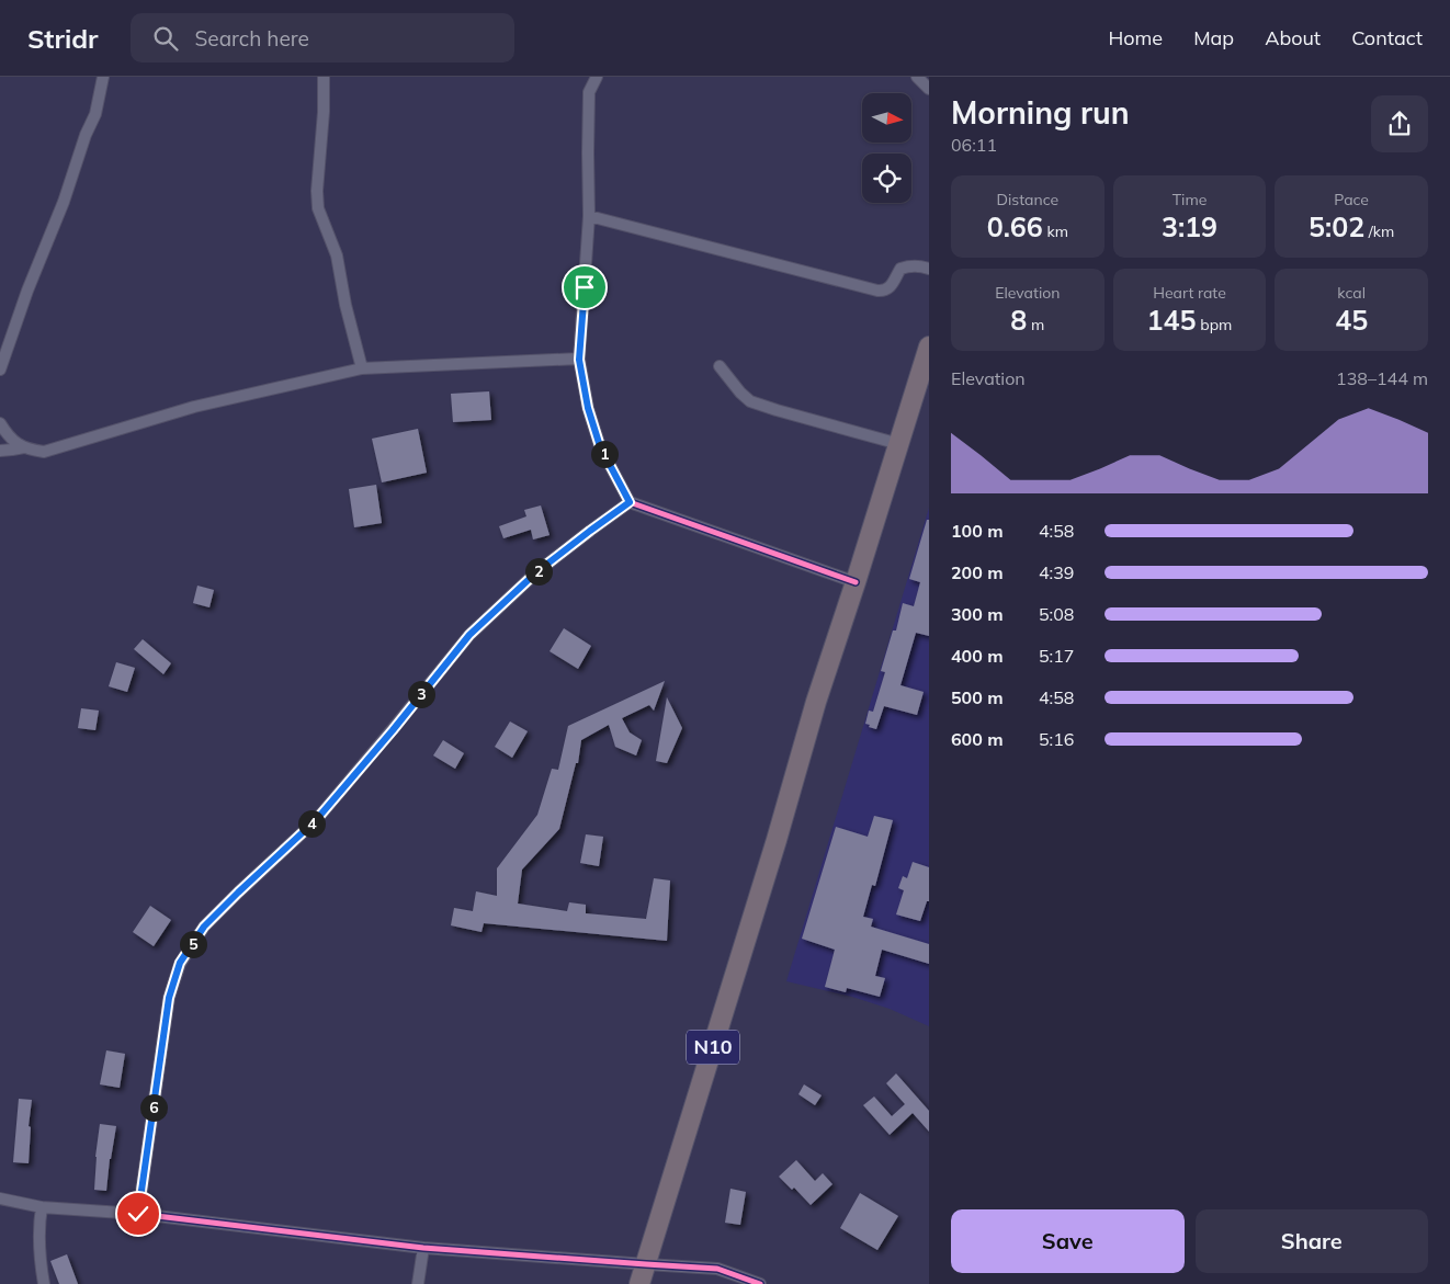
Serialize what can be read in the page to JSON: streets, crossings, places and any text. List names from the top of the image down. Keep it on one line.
{"streets":{"highway":["N10"]},"north":"right","page":{"header":"Stridr","search":"Search here","nav":["Home","Map","About","Contact"],"heading":["Morning run","06:11"],"stats":[["Distance","0.66 km"],["Time","3:19"],["Pace","5:02 /km"],["Elevation","8 m"],["Heart rate","145 bpm"],["kcal","45"]],"chart":["Elevation","138–144 m"],"pins":["1","2","3","4","5","6"],"list":[{"name":"100 m","note":"4:58"},{"name":"200 m","note":"4:39"},{"name":"300 m","note":"5:08"},{"name":"400 m","note":"5:17"},{"name":"500 m","note":"4:58"},{"name":"600 m","note":"5:16"}],"buttons":["Save","Share"]}}
